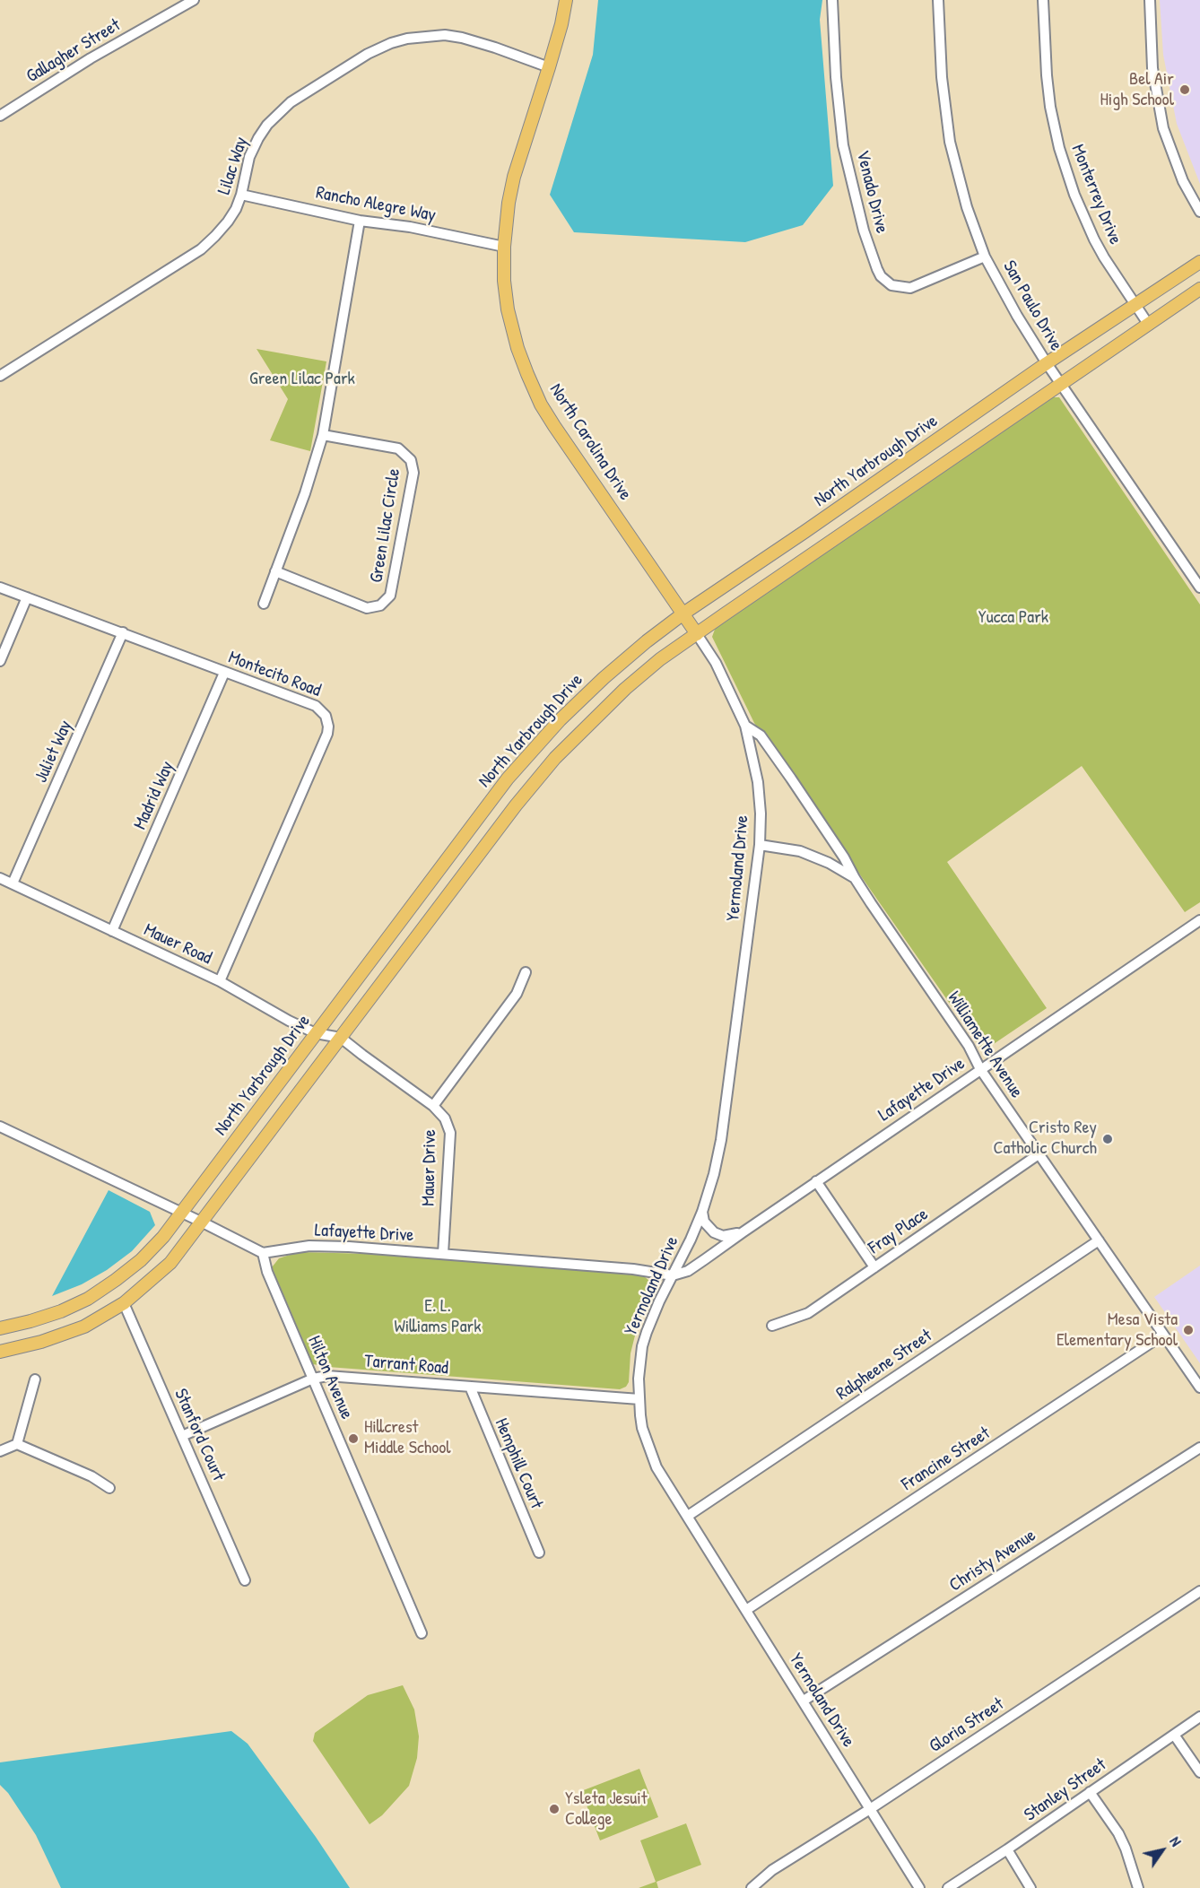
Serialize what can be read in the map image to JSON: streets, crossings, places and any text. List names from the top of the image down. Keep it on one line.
{"streets":{"main road":["North Carolina Drive","North Yarbrough Drive"],"street":["Gallagher Street","Lilac Way","Venado Drive","Monterrey Drive","Rancho Alegre Way","San Paulo Drive","Green Lilac Circle","Montecito Road","Juliet Way","Madrid Way","Yermoland Drive","Mauer Road","Williamette Avenue","Lafayette Drive","Mauer Drive","Fray Place","Tarrant Road","Ralpheene Street","Hilton Avenue","Stanford Court","Francine Street","Hemphill Court","Christy Avenue","Gloria Street","Stanley Street"]},"crossings":[["Lilac Way","Rancho Alegre Way"],["Lilac Way","North Carolina Drive"],["Venado Drive","San Paulo Drive"],["Monterrey Drive","North Yarbrough Drive"],["Rancho Alegre Way","North Carolina Drive"],["San Paulo Drive","North Yarbrough Drive"],["North Carolina Drive","North Yarbrough Drive"],["North Carolina Drive","Williamette Avenue"],["North Yarbrough Drive","Mauer Road"],["North Yarbrough Drive","Williamette Avenue"],["North Yarbrough Drive","Mauer Drive"],["North Yarbrough Drive","Stanford Court"],["Montecito Road","Juliet Way"],["Montecito Road","Madrid Way"],["Montecito Road","Mauer Road"],["Juliet Way","Mauer Road"],["Madrid Way","Mauer Road"],["Yermoland Drive","Williamette Avenue"],["Yermoland Drive","Lafayette Drive"],["Yermoland Drive","Tarrant Road"],["Yermoland Drive","Ralpheene Street"],["Yermoland Drive","Francine Street"],["Yermoland Drive","Christy Avenue"],["Yermoland Drive","Gloria Street"],["Mauer Road","Mauer Drive"],["Williamette Avenue","Lafayette Drive"],["Williamette Avenue","Fray Place"],["Williamette Avenue","Ralpheene Street"],["Williamette Avenue","Francine Street"],["Lafayette Drive","Mauer Drive"],["Lafayette Drive","Hilton Avenue"],["Tarrant Road","Hilton Avenue"],["Tarrant Road","Stanford Court"],["Tarrant Road","Hemphill Court"]],"parks":["Green Lilac Park","Yucca Park","E. L. Williams Park"],"places":["Bel Air High School","Cristo Rey Catholic Church","Mesa Vista Elementary School","Hillcrest Middle School","Ysleta Jesuit College"],"north":"top right"}
